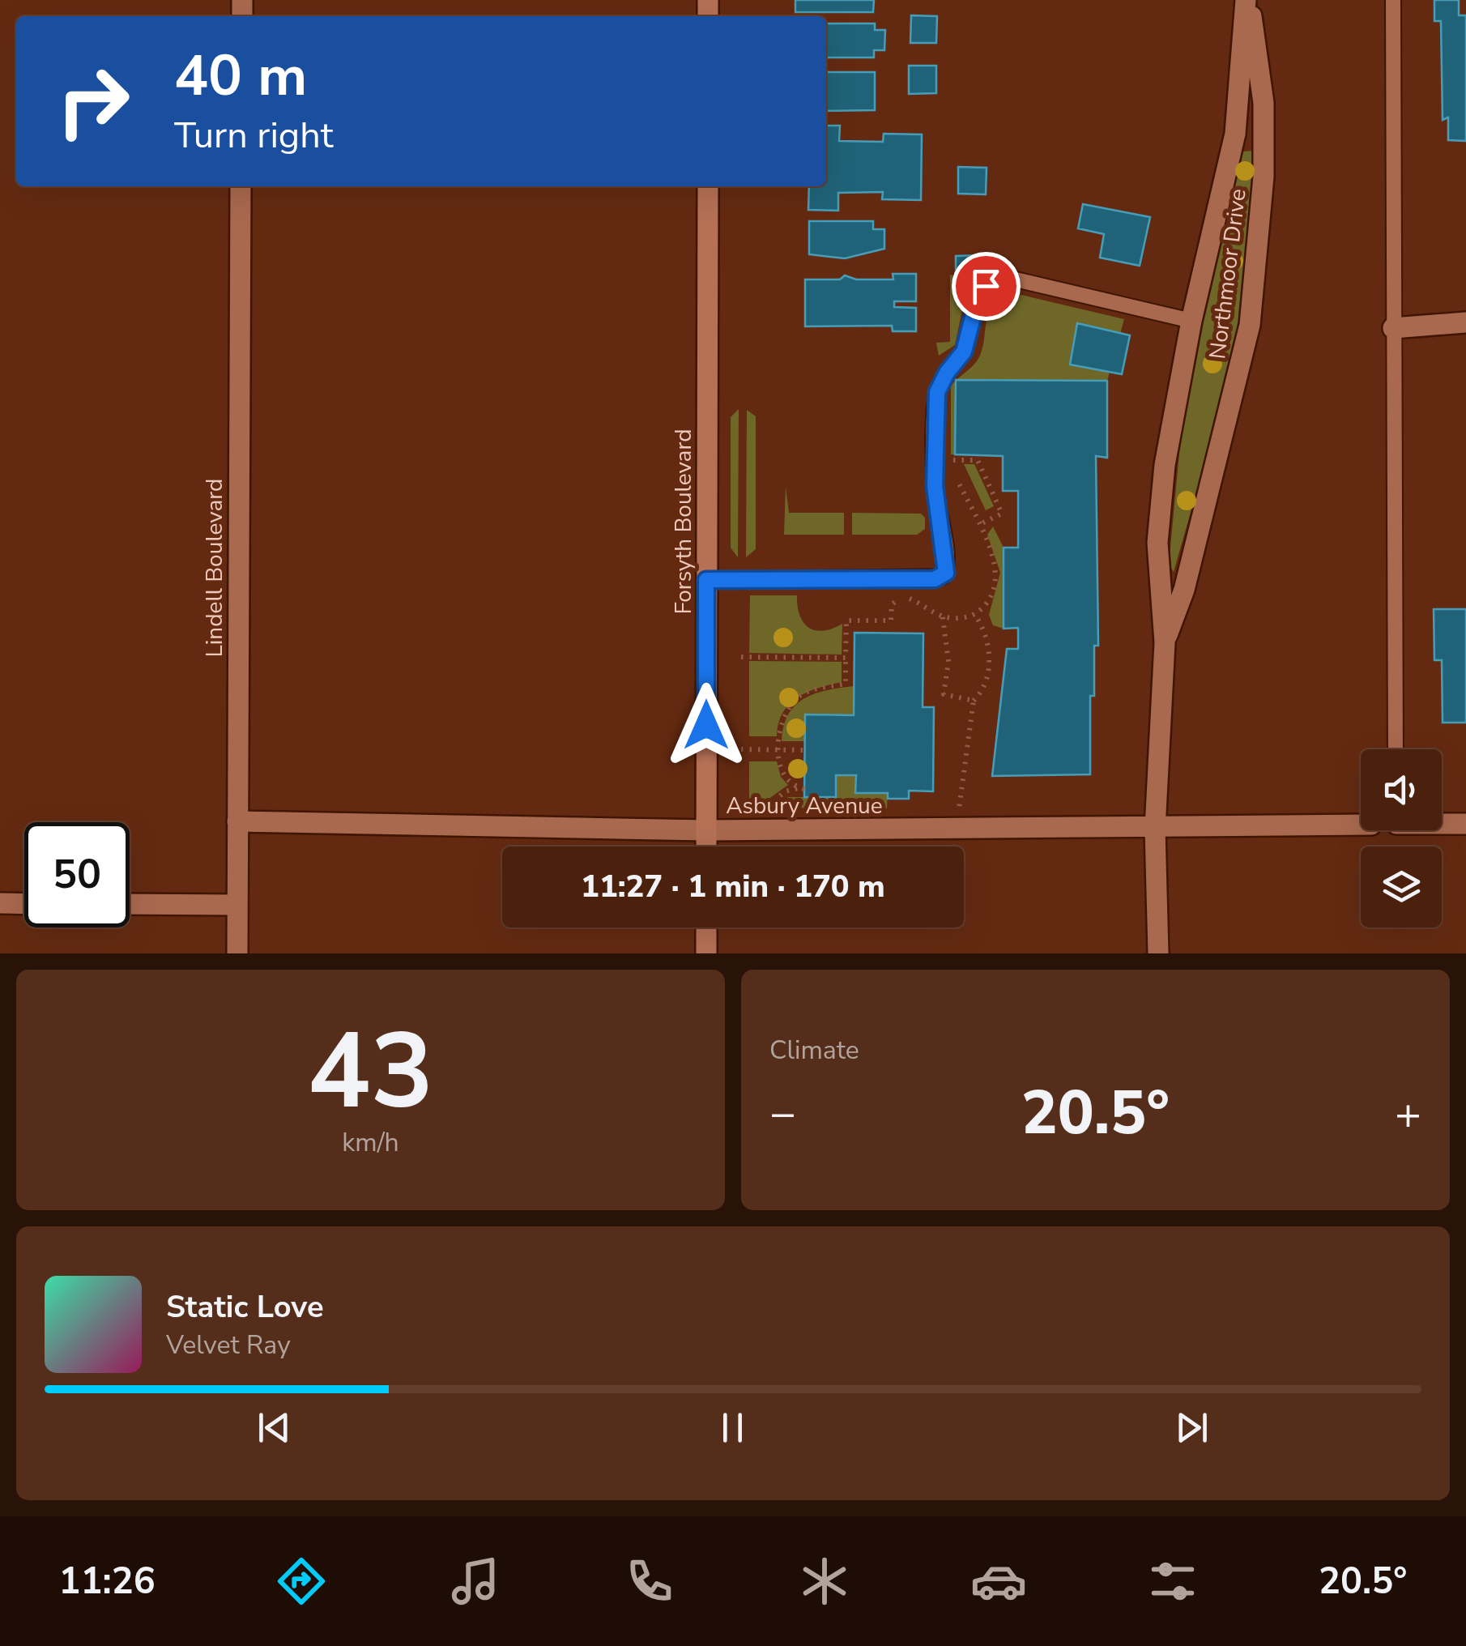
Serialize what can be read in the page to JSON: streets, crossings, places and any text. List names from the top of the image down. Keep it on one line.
{"streets":{"main road":["Forsyth Boulevard"],"street":["Northmoor Drive","Lindell Boulevard","Asbury Avenue"]},"crossings":[["Northmoor Drive","Asbury Avenue"],["Forsyth Boulevard","Asbury Avenue"],["Lindell Boulevard","Asbury Avenue"]],"page":{"turn":["40 m","Turn right"],"limit":"50","trip":"11:27 · 1 min · 170 m","tile":[["43","km/h"],"Climate"],"heat":["−","20.5°","+"],"song":["Static Love","Velvet Ray"],"tabs":["11:26","20.5°"]}}
